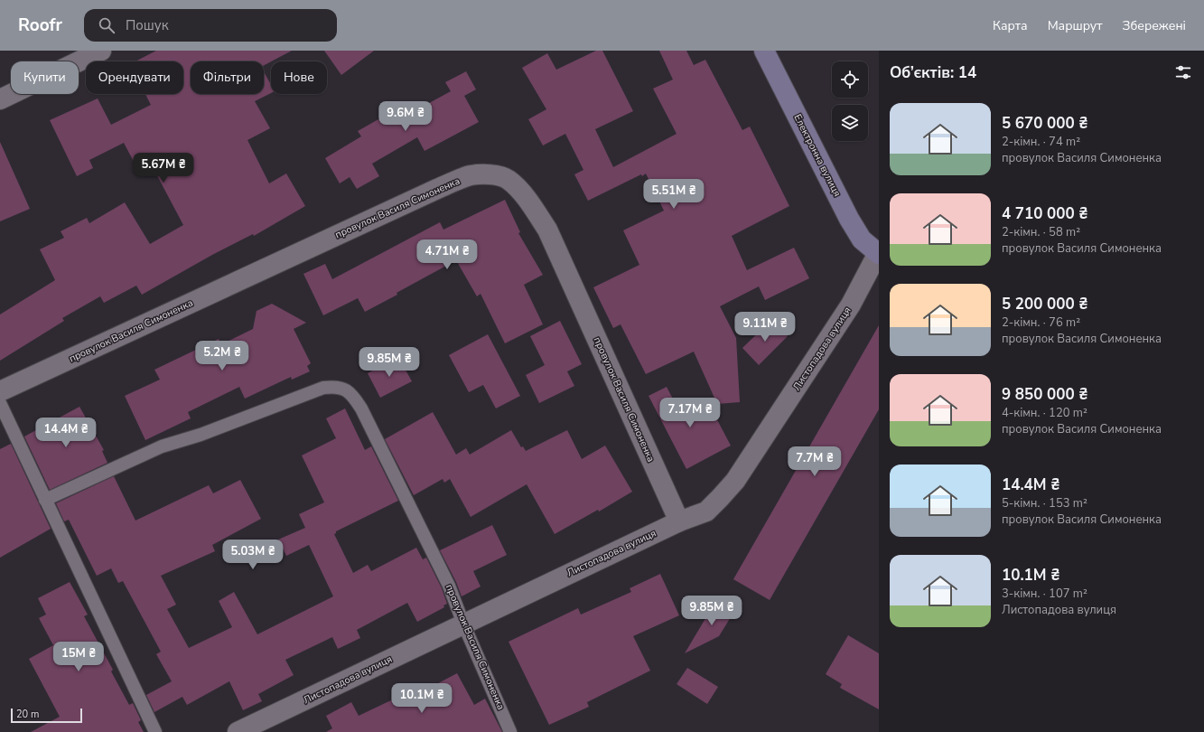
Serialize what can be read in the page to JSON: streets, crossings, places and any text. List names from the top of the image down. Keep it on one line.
{"streets":{"street":["Електронна вулиця","провулок Василя Симоненка","Листопадова вулиця"]},"crossings":[["Електронна вулиця","Листопадова вулиця"],["провулок Василя Симоненка","Листопадова вулиця"]],"scale_bar":"20 m","page":{"header":"Roofr","search":"Пошук","nav":["Карта","Маршрут","Збережені"],"heading":"Об’єктів: 14","chip":["Купити","Орендувати","Фільтри","Нове"],"list":[{"name":"5 670 000 ₴","note":"2-кімн. · 74 m² · провулок Василя Симоненка"},{"name":"4 710 000 ₴","note":"2-кімн. · 58 m² · провулок Василя Симоненка"},{"name":"5 200 000 ₴","note":"2-кімн. · 76 m² · провулок Василя Симоненка"},{"name":"9 850 000 ₴","note":"4-кімн. · 120 m² · провулок Василя Симоненка"},{"name":"14.4M ₴","note":"5-кімн. · 153 m² · провулок Василя Симоненка"},{"name":"10.1M ₴","note":"3-кімн. · 107 m² · Листопадова вулиця"}],"price":["9.6M ₴","5.67M ₴","5.51M ₴","4.71M ₴","9.11M ₴","5.2M ₴","9.85M ₴","7.17M ₴","14.4M ₴","7.7M ₴","5.03M ₴","9.85M ₴","15M ₴","10.1M ₴"],"scale":"20 m"}}
